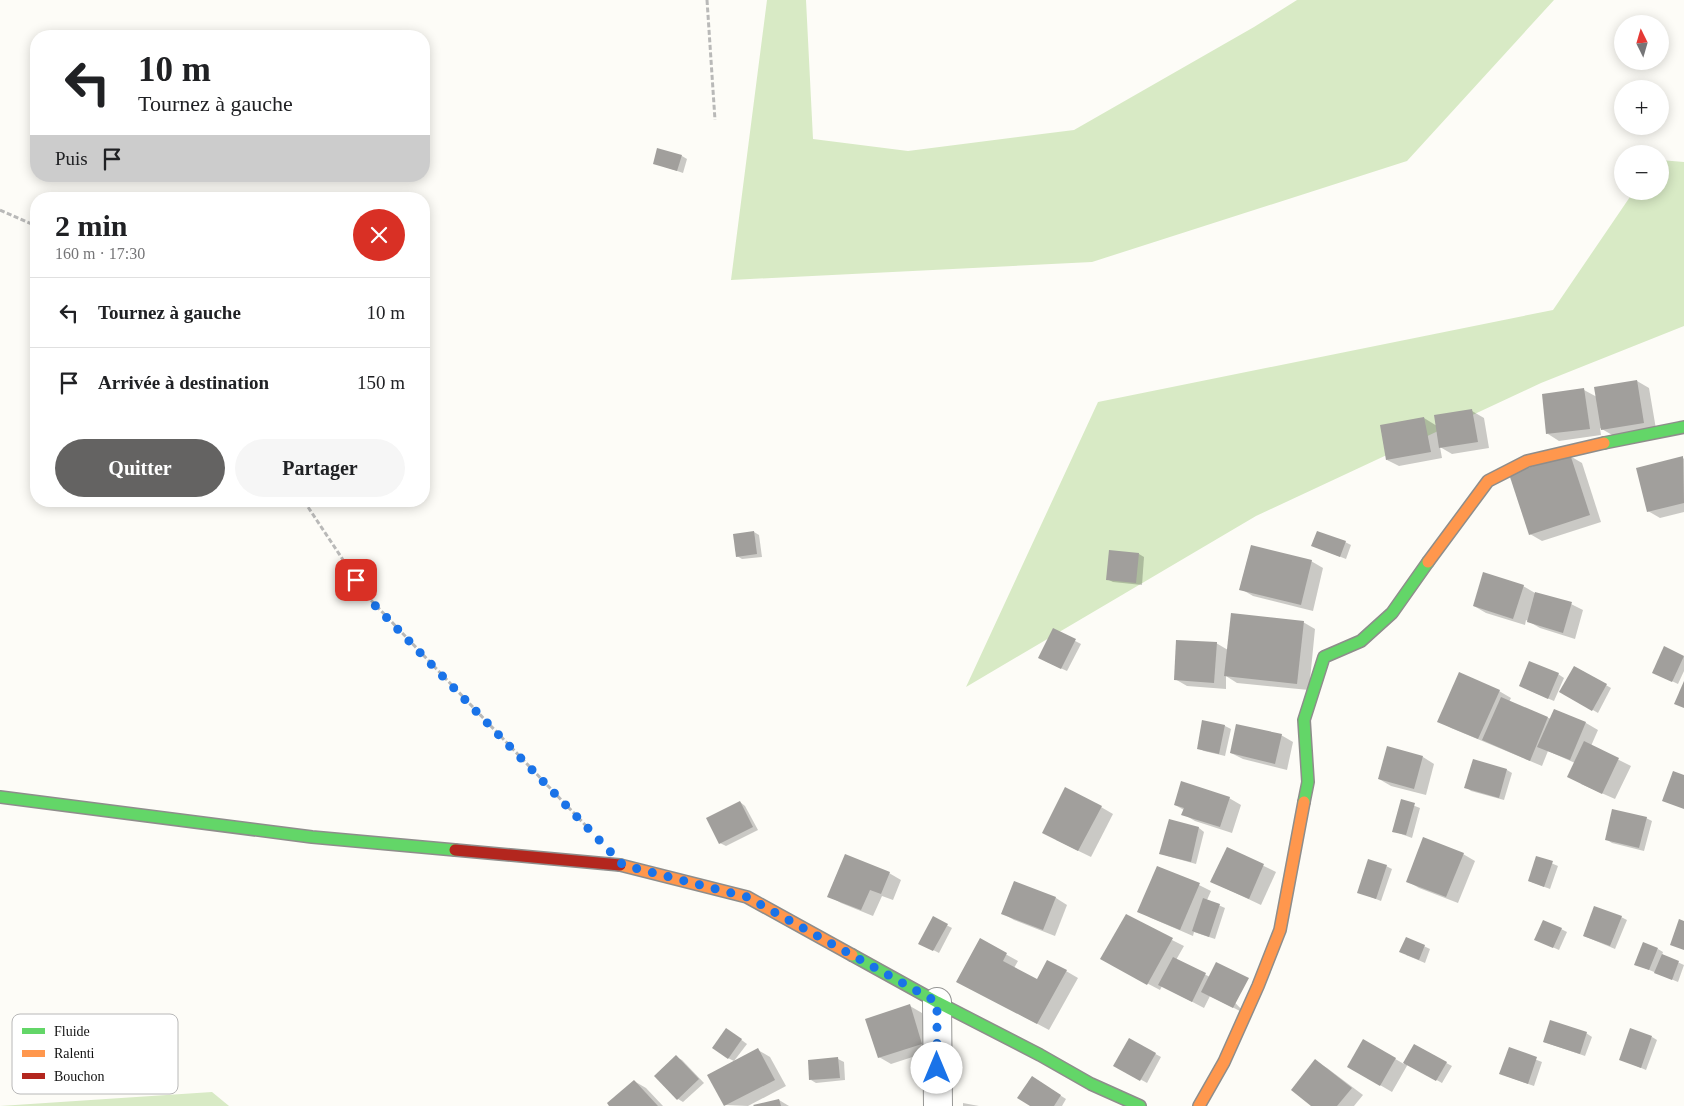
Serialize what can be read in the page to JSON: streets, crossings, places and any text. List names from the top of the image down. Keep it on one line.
{"legend":["Fluide","Ralenti","Bouchon"],"north":"top","page":{"map_buttons":["+","−"],"turn":["10 m","Tournez à gauche"],"then":"Puis","heading":["2 min","160 m · 17:30"],"list":[{"name":"Tournez à gauche","value":"10 m"},{"name":"Arrivée à destination","value":"150 m"}],"buttons":["Quitter","Partager"]}}
